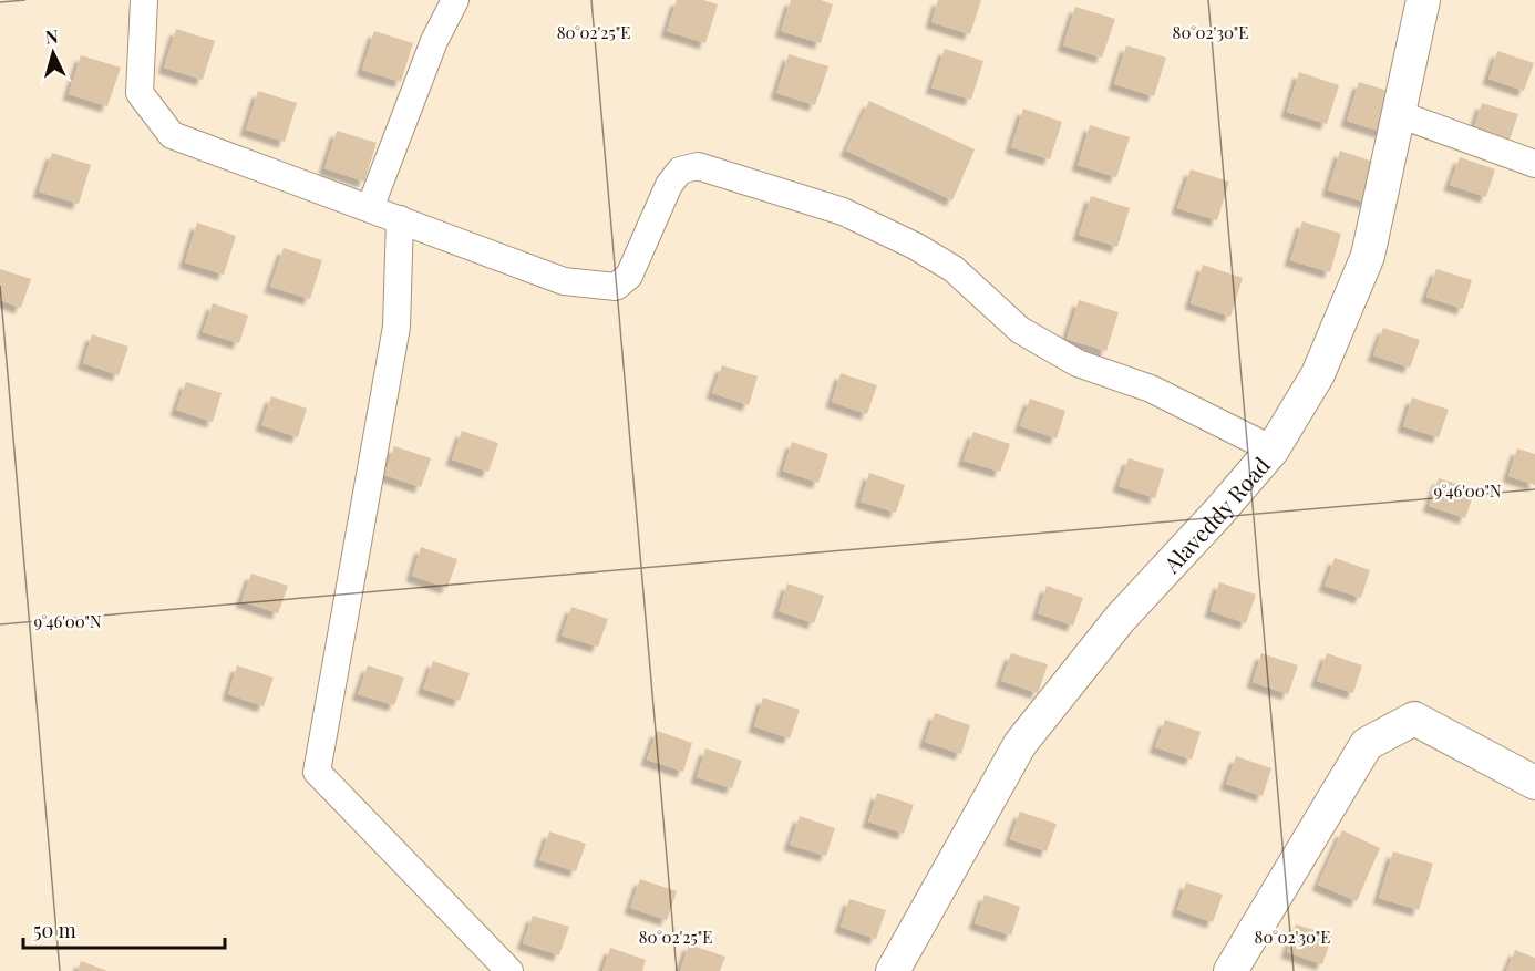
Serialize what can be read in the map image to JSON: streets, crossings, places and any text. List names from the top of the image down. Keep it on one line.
{"streets":{"street":["Alaveddy Road"]},"scale_bar":"50 m","north":"top","coordinates":["80°02'25\"E","80°02'30\"E","9°46'00\"N"]}
